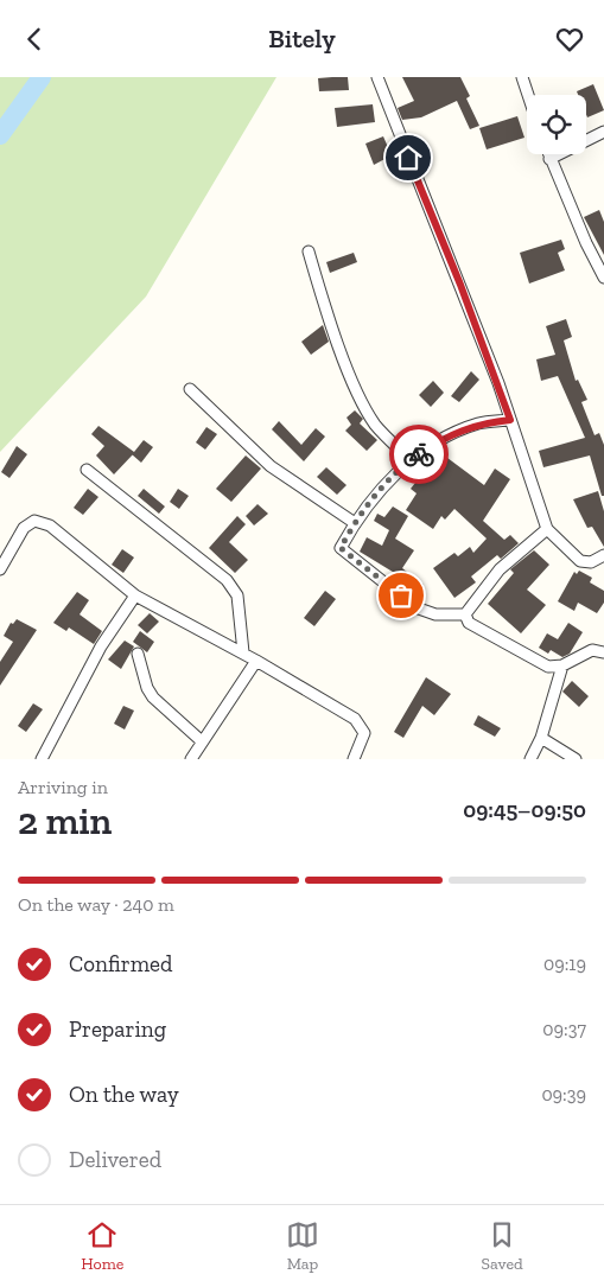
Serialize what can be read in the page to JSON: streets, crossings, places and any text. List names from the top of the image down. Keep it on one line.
{"page":{"header":"Bitely","heading":["2 min","Arriving in","09:45–09:50"],"bar":"On the way · 240 m","list":[["Confirmed","09:19"],["Preparing","09:37"],["On the way","09:39"],"Delivered"],"tabs":["Home","Map","Saved"]}}
